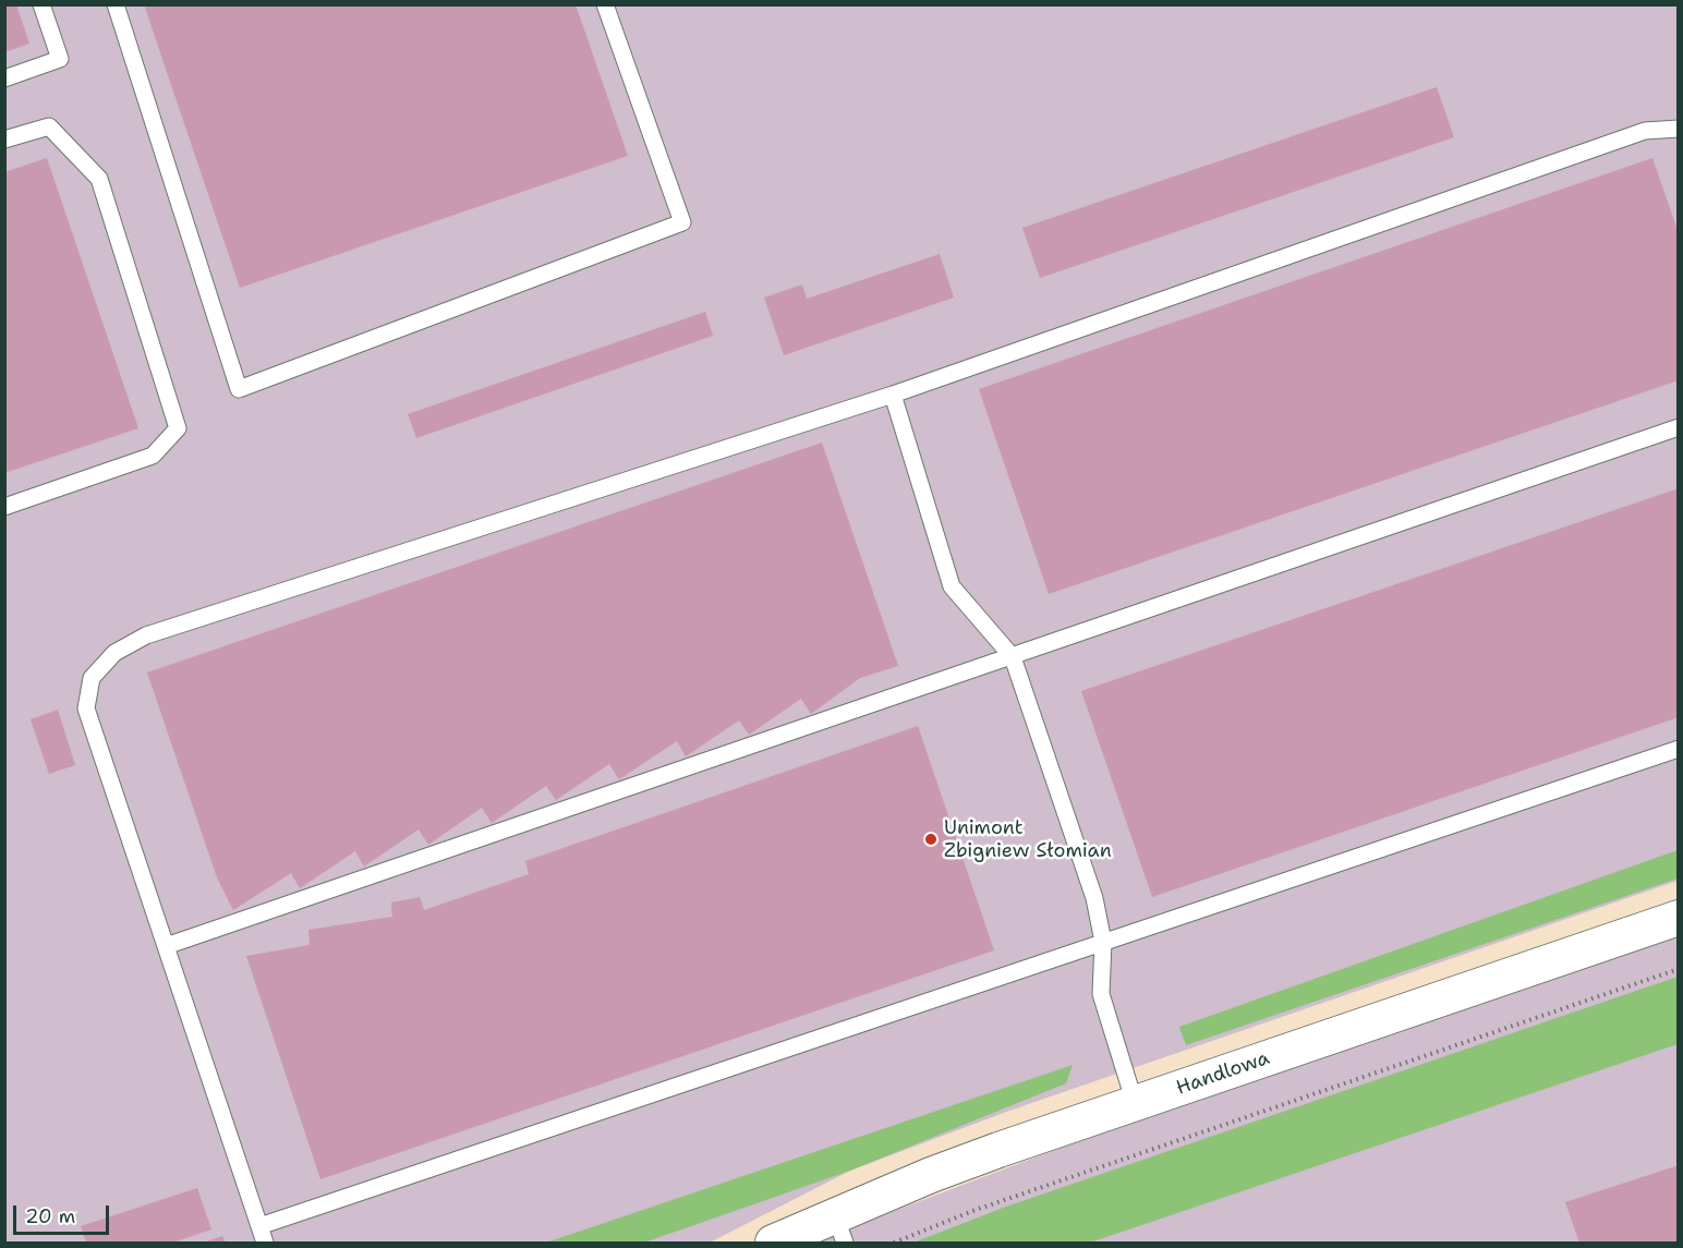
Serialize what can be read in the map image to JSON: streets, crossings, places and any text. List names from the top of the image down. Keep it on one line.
{"streets":{"street":["Handlowa"]},"places":["Unimont Zbigniew Słomian"],"scale_bar":"20 m"}
